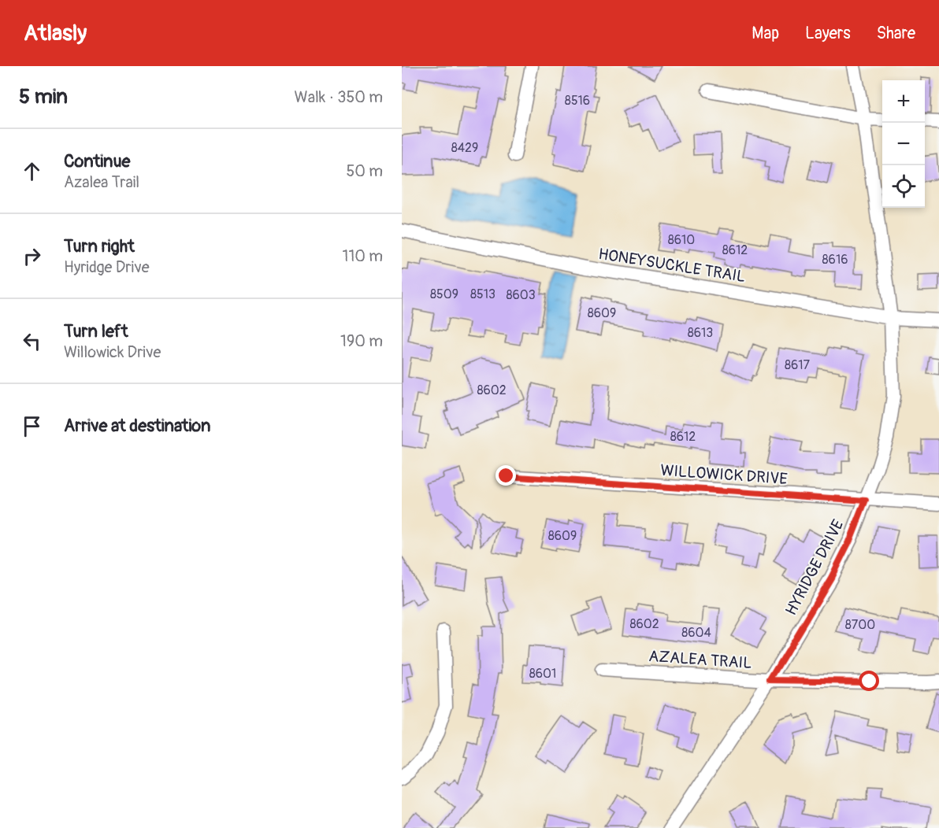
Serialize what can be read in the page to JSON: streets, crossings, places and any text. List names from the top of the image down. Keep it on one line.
{"streets":{"street":["HONEYSUCKLE TRAIL","WILLOWICK DRIVE","HYRIDGE DRIVE","AZALEA TRAIL"]},"crossings":[["HONEYSUCKLE TRAIL","HYRIDGE DRIVE"],["WILLOWICK DRIVE","HYRIDGE DRIVE"],["HYRIDGE DRIVE","AZALEA TRAIL"]],"house_numbers":["8516","8429","8610","8612","8616","8509","8513","8603","8609","8613","8617","8602","8612","8609","8602","8700","8604","8601"],"page":{"header":"Atlasly","nav":["Map","Layers","Share"],"heading":["5 min","Walk · 350 m"],"map_buttons":["+","−"],"list":[["Continue","Azalea Trail","50 m"],["Turn right","Hyridge Drive","110 m"],["Turn left","Willowick Drive","190 m"],"Arrive at destination"]}}
